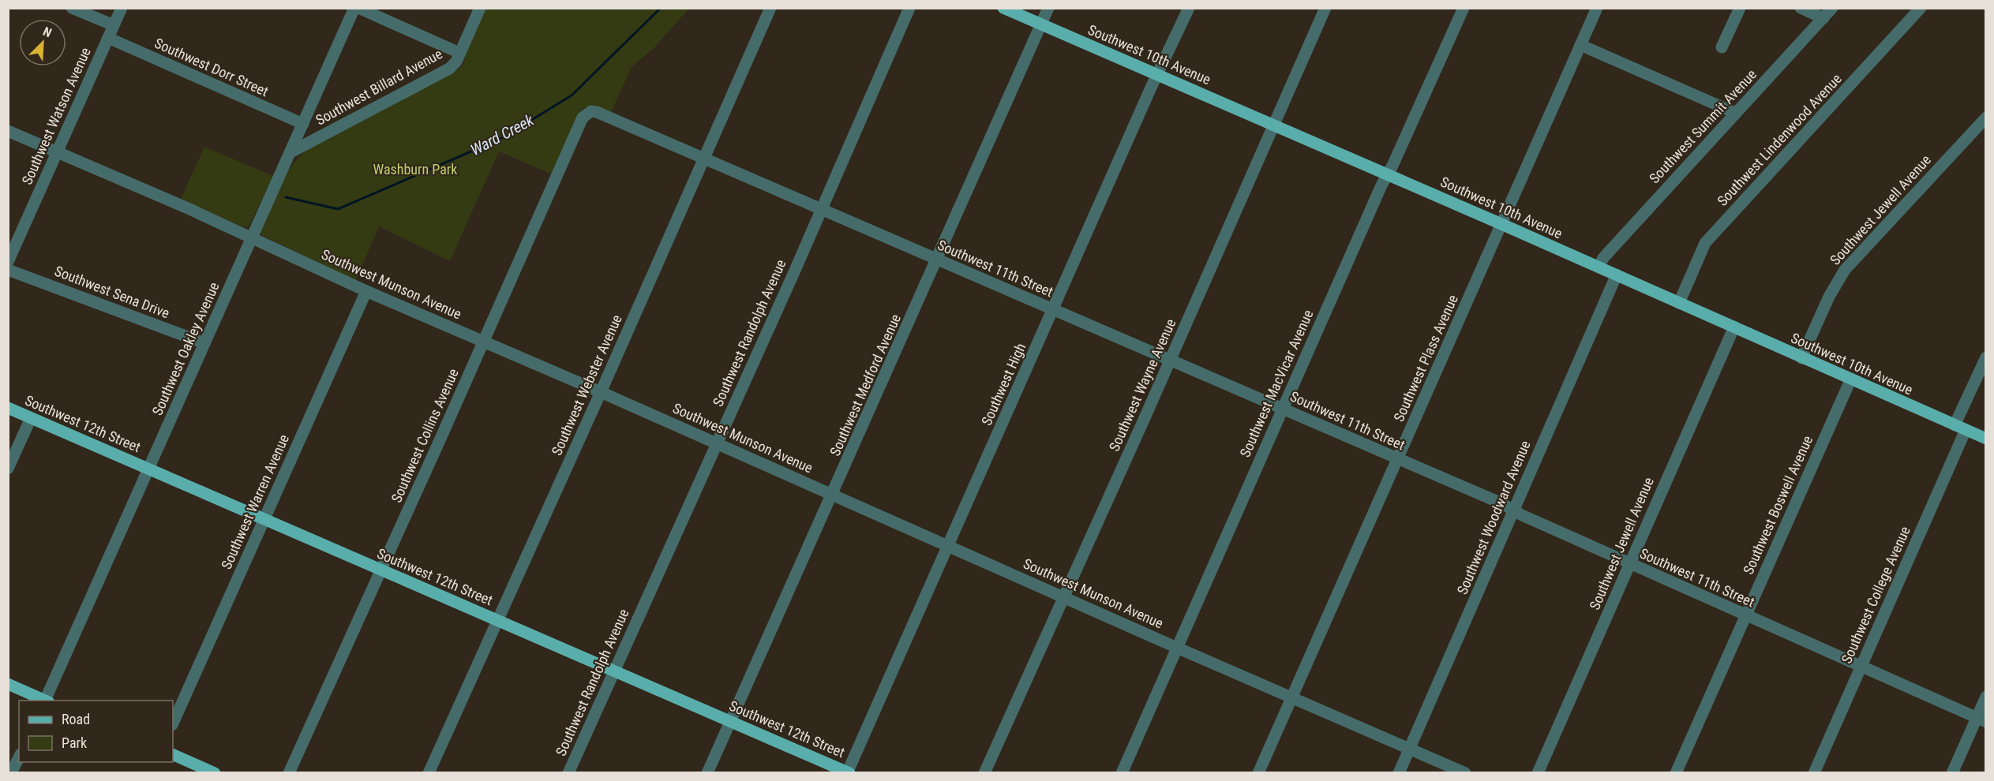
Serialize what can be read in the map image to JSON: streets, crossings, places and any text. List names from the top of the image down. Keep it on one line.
{"streets":{"main road":["Southwest 10th Avenue","Southwest 12th Street"],"street":["Southwest Dorr Street","Southwest Billard Avenue","Southwest Watson Avenue","Southwest Summit Avenue","Southwest Lindenwood Avenue","Southwest Jewell Avenue","Southwest 11th Street","Southwest Munson Avenue","Southwest Sena Drive","Southwest Randolph Avenue","Southwest Oakley Avenue","Southwest Plass Avenue","Southwest MacVicar Avenue","Southwest High","Southwest Webster Avenue","Southwest Medford Avenue","Southwest Wayne Avenue","Southwest Collins Avenue","Southwest Warren Avenue","Southwest Boswell Avenue","Southwest Woodward Avenue","Southwest College Avenue"]},"crossings":[["Southwest 10th Avenue","Southwest Summit Avenue"],["Southwest 10th Avenue","Southwest Lindenwood Avenue"],["Southwest 10th Avenue","Southwest Jewell Avenue"],["Southwest 10th Avenue","Southwest Plass Avenue"],["Southwest 10th Avenue","Southwest MacVicar Avenue"],["Southwest 10th Avenue","Southwest High"],["Southwest 10th Avenue","Southwest Medford Avenue"],["Southwest 10th Avenue","Southwest Wayne Avenue"],["Southwest 10th Avenue","Southwest Boswell Avenue"],["Southwest 10th Avenue","Southwest Woodward Avenue"],["Southwest 10th Avenue","Southwest College Avenue"],["Southwest Dorr Street","Southwest Watson Avenue"],["Southwest Dorr Street","Southwest Oakley Avenue"],["Southwest Billard Avenue","Southwest Oakley Avenue"],["Southwest Watson Avenue","Southwest Munson Avenue"],["Southwest Jewell Avenue","Southwest 11th Street"],["Southwest 11th Street","Southwest Randolph Avenue"],["Southwest 11th Street","Southwest Plass Avenue"],["Southwest 11th Street","Southwest MacVicar Avenue"],["Southwest 11th Street","Southwest High"],["Southwest 11th Street","Southwest Webster Avenue"],["Southwest 11th Street","Southwest Medford Avenue"],["Southwest 11th Street","Southwest Wayne Avenue"],["Southwest 11th Street","Southwest Collins Avenue"],["Southwest 11th Street","Southwest Boswell Avenue"],["Southwest 11th Street","Southwest Woodward Avenue"],["Southwest 11th Street","Southwest College Avenue"],["Southwest Munson Avenue","Southwest Randolph Avenue"],["Southwest Munson Avenue","Southwest Oakley Avenue"],["Southwest Munson Avenue","Southwest Plass Avenue"],["Southwest Munson Avenue","Southwest MacVicar Avenue"],["Southwest Munson Avenue","Southwest High"],["Southwest Munson Avenue","Southwest Webster Avenue"],["Southwest Munson Avenue","Southwest Medford Avenue"],["Southwest Munson Avenue","Southwest Wayne Avenue"],["Southwest Munson Avenue","Southwest Collins Avenue"],["Southwest Munson Avenue","Southwest Warren Avenue"],["Southwest Munson Avenue","Southwest Woodward Avenue"],["Southwest Sena Drive","Southwest Oakley Avenue"],["Southwest Randolph Avenue","Southwest 12th Street"],["Southwest Oakley Avenue","Southwest 12th Street"],["Southwest High","Southwest 12th Street"],["Southwest Webster Avenue","Southwest 12th Street"],["Southwest Medford Avenue","Southwest 12th Street"],["Southwest 12th Street","Southwest Collins Avenue"],["Southwest 12th Street","Southwest Warren Avenue"]],"water":["Ward Creek"],"parks":["Washburn Park"],"legend":["Road","Park"],"north":"top right"}
